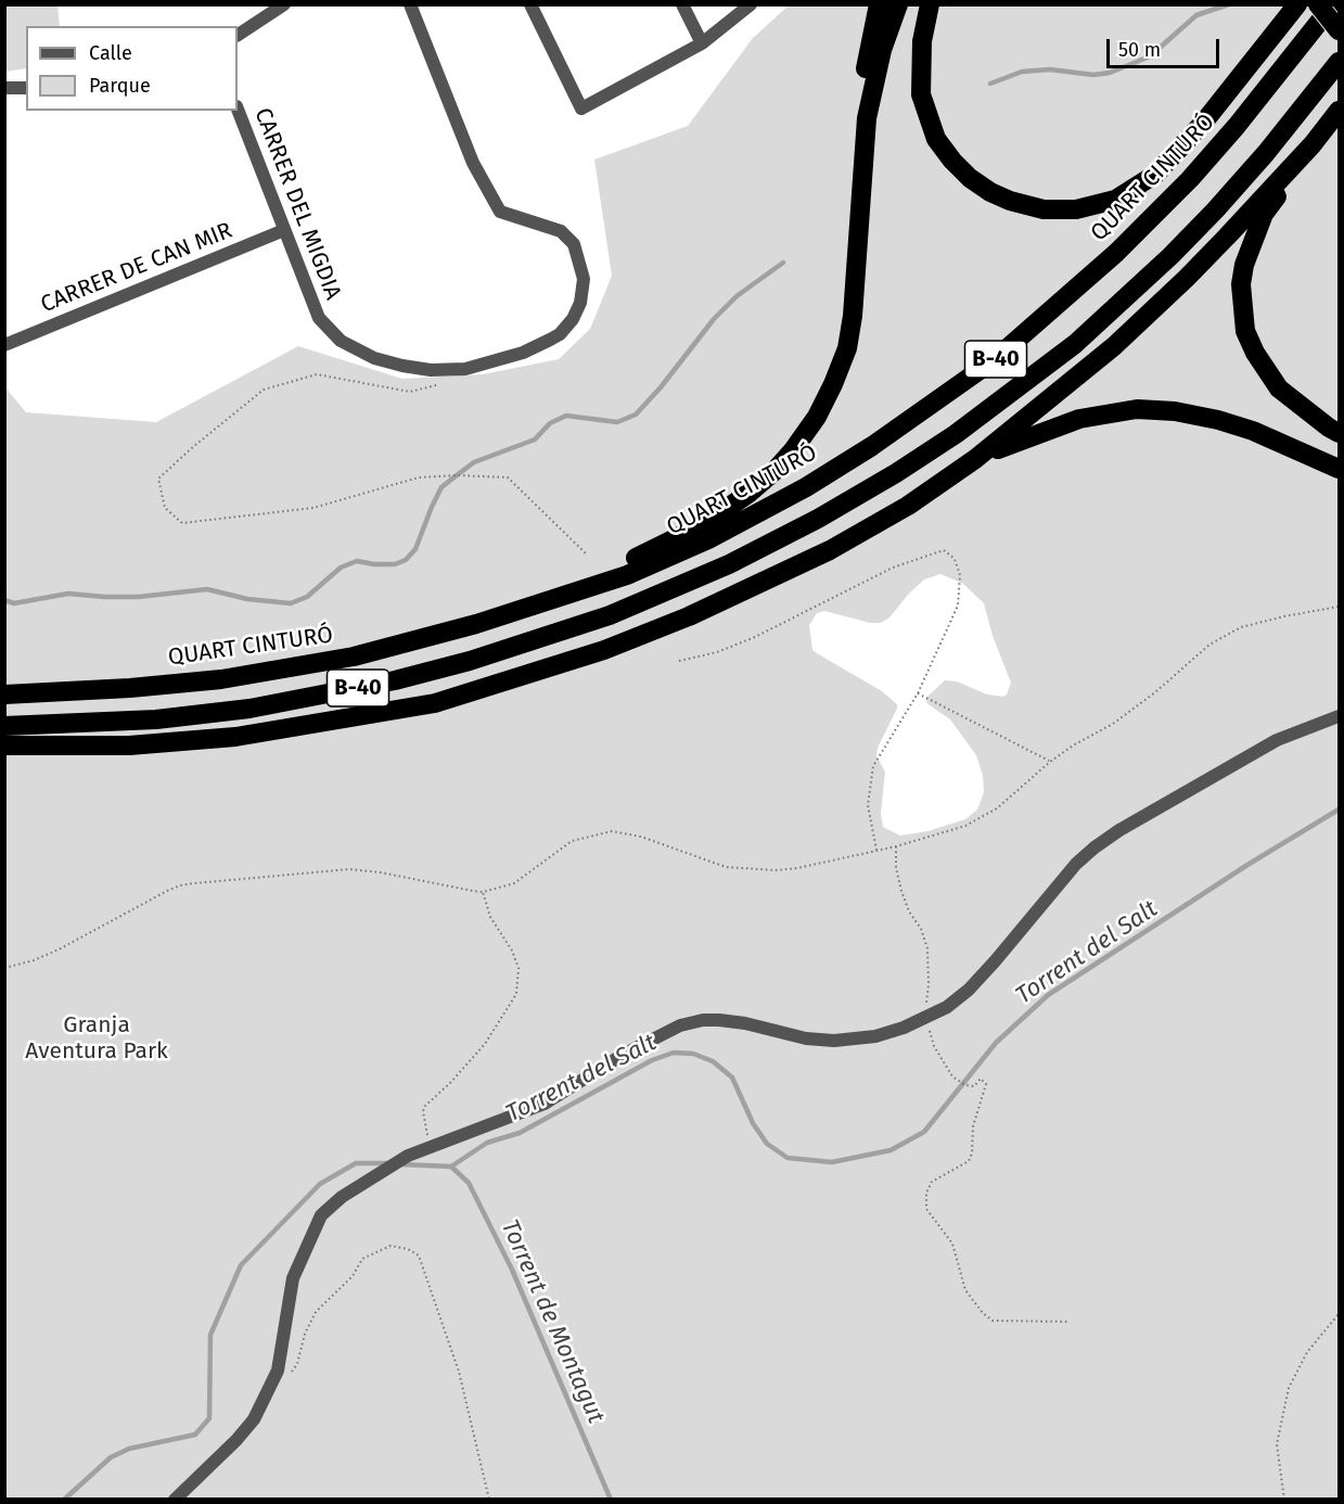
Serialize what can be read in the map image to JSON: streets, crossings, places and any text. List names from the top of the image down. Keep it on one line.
{"streets":{"highway":["QUART CINTURÓ","B-40"],"street":["CARRER DEL MIGDIA","CARRER DE CAN MIR"]},"crossings":[["CARRER DEL MIGDIA","CARRER DE CAN MIR"]],"water":["Torrent del Salt","Torrent de Montagut"],"parks":["Granja Aventura Park"],"legend":["Calle","Parque"],"scale_bar":"50 m"}
